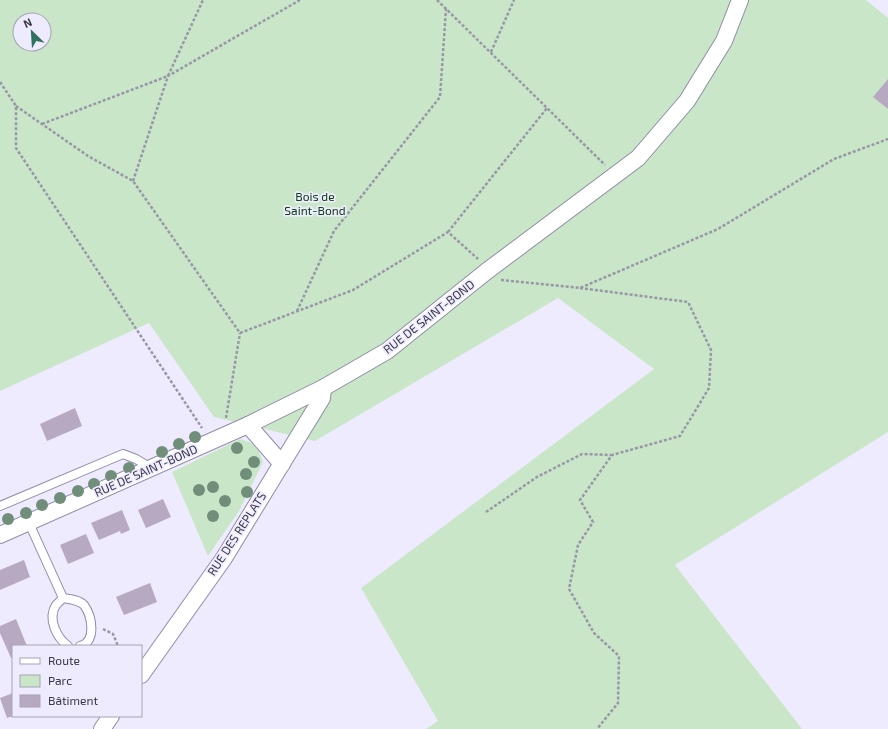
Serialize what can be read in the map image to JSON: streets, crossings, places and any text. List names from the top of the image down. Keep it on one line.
{"streets":{"street":["RUE DE SAINT-BOND","RUE DES REPLATS"]},"crossings":[["RUE DE SAINT-BOND","RUE DES REPLATS"]],"parks":["Bois de Saint-Bond"],"legend":["Route","Parc","Bâtiment"],"north":"top left"}
